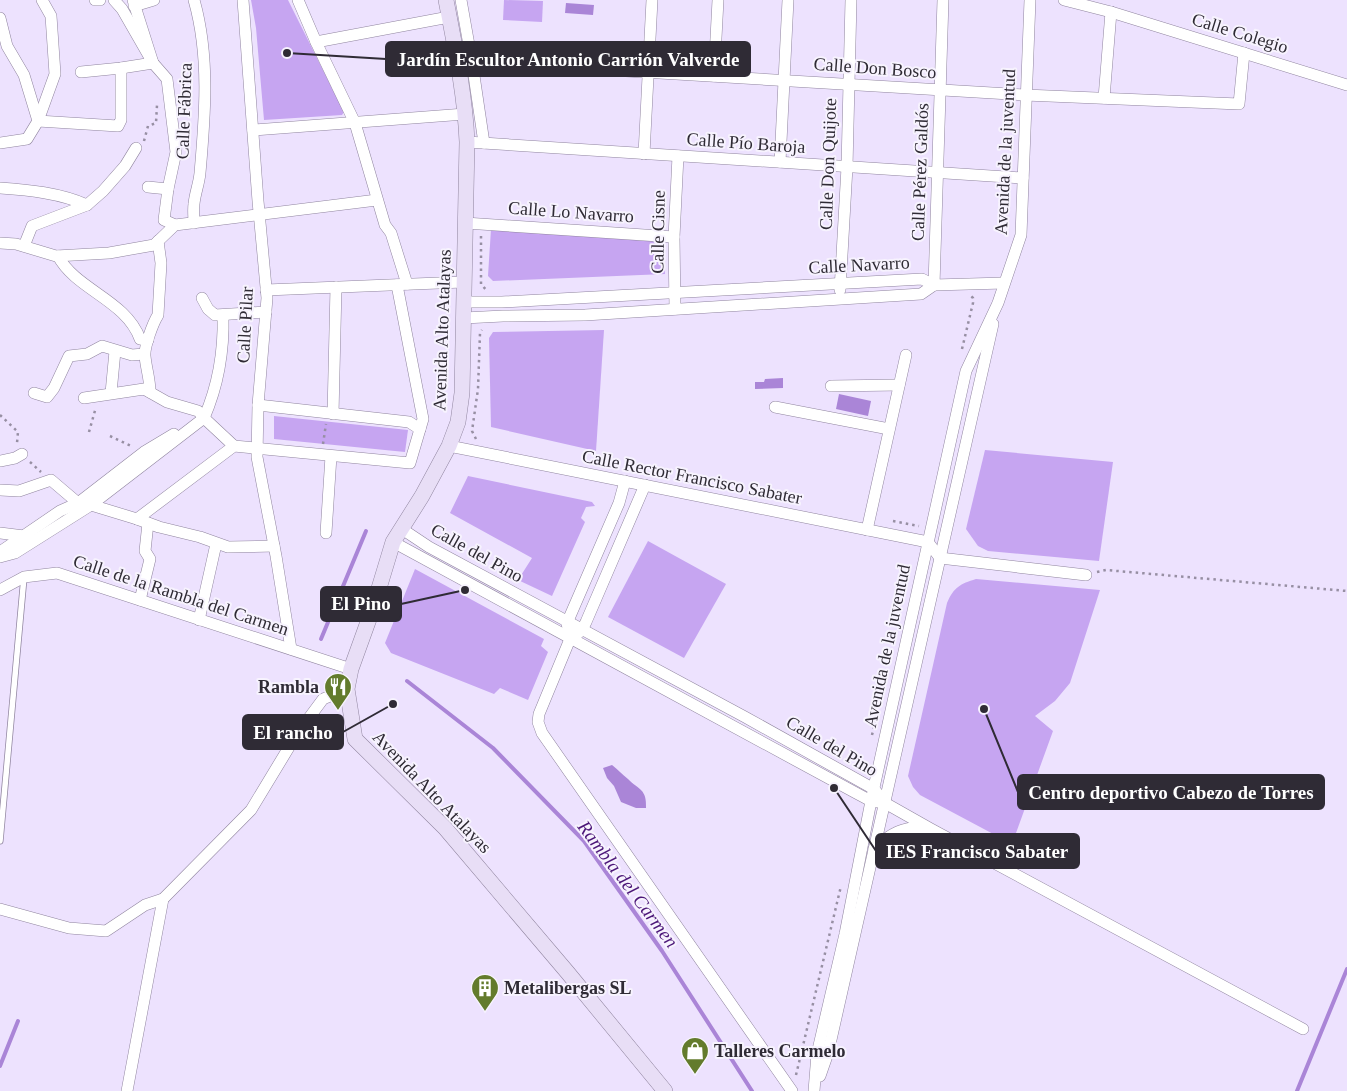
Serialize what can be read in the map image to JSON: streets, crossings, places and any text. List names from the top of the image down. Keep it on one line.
{"streets":{"main road":["Avenida Alto Atalayas"],"street":["Calle Colegio","Calle Don Bosco","Calle Fábrica","Calle Pío Baroja","Avenida de la juventud","Calle Don Quijote","Calle Pérez Galdós","Calle Lo Navarro","Calle Cisne","Calle Navarro","Calle Pilar","Calle Rector Francisco Sabater","Calle del Pino","Calle de la Rambla del Carmen"]},"crossings":[["Calle Colegio","Calle Don Bosco"],["Calle Don Bosco","Avenida de la juventud"],["Calle Don Bosco","Calle Don Quijote"],["Calle Don Bosco","Calle Pérez Galdós"],["Calle Don Bosco","Avenida Alto Atalayas"],["Calle Pío Baroja","Avenida de la juventud"],["Calle Pío Baroja","Calle Don Quijote"],["Calle Pío Baroja","Calle Pérez Galdós"],["Calle Pío Baroja","Calle Cisne"],["Calle Pío Baroja","Avenida Alto Atalayas"],["Avenida de la juventud","Calle Rector Francisco Sabater"],["Avenida de la juventud","Calle del Pino"],["Calle Don Quijote","Calle Navarro"],["Calle Pérez Galdós","Calle Navarro"],["Calle Lo Navarro","Calle Cisne"],["Calle Lo Navarro","Avenida Alto Atalayas"],["Calle Cisne","Calle Navarro"],["Calle Navarro","Avenida Alto Atalayas"],["Calle Pilar","Calle de la Rambla del Carmen"],["Avenida Alto Atalayas","Calle Rector Francisco Sabater"],["Avenida Alto Atalayas","Calle del Pino"],["Avenida Alto Atalayas","Calle de la Rambla del Carmen"]],"water":["Rambla del Carmen"],"places":{"other":["Jardín Escultor Antonio Carrión Valverde","El Pino","El rancho","Centro deportivo Cabezo de Torres","IES Francisco Sabater"],"restaurant":["Rambla"],"building":["Metalibergas SL"],"shop":["Talleres Carmelo"]}}
